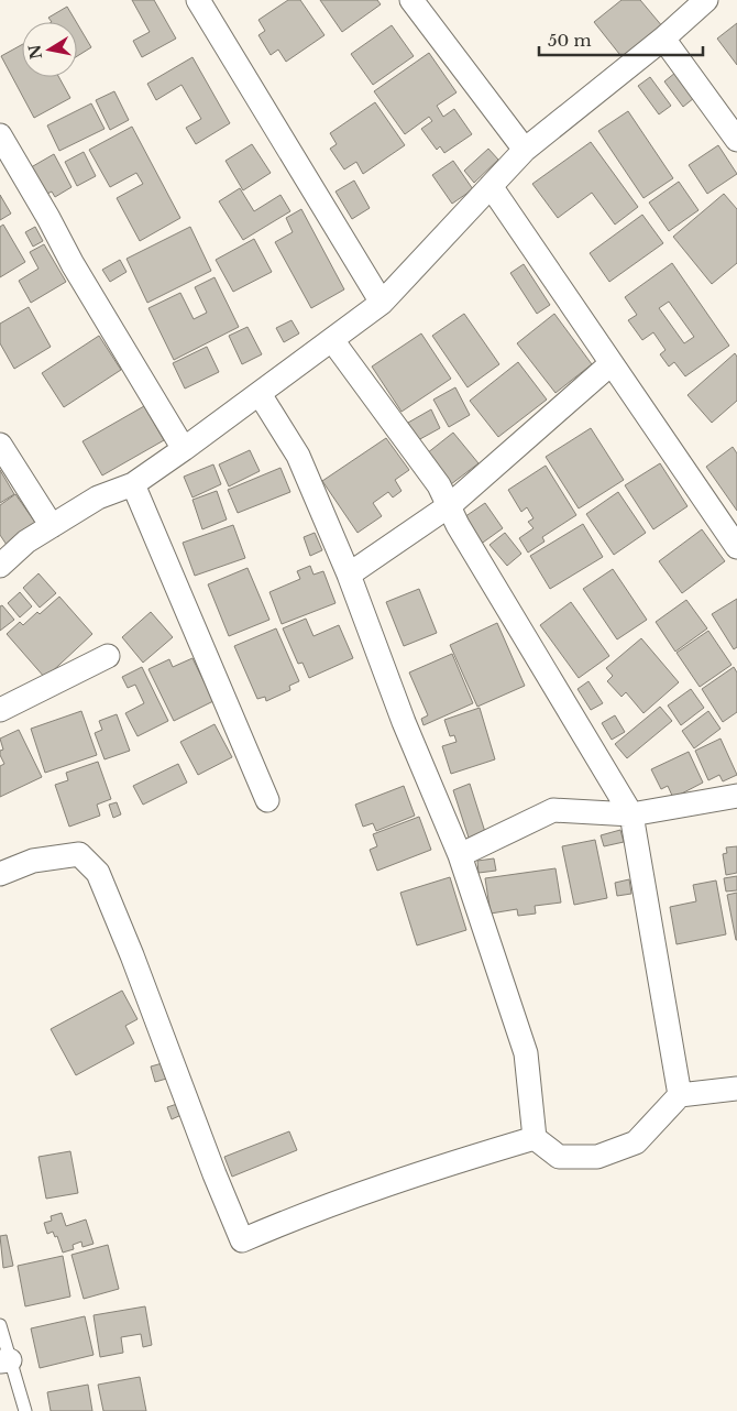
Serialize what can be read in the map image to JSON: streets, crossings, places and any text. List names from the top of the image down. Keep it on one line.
{"scale_bar":"50 m","north":"left"}
